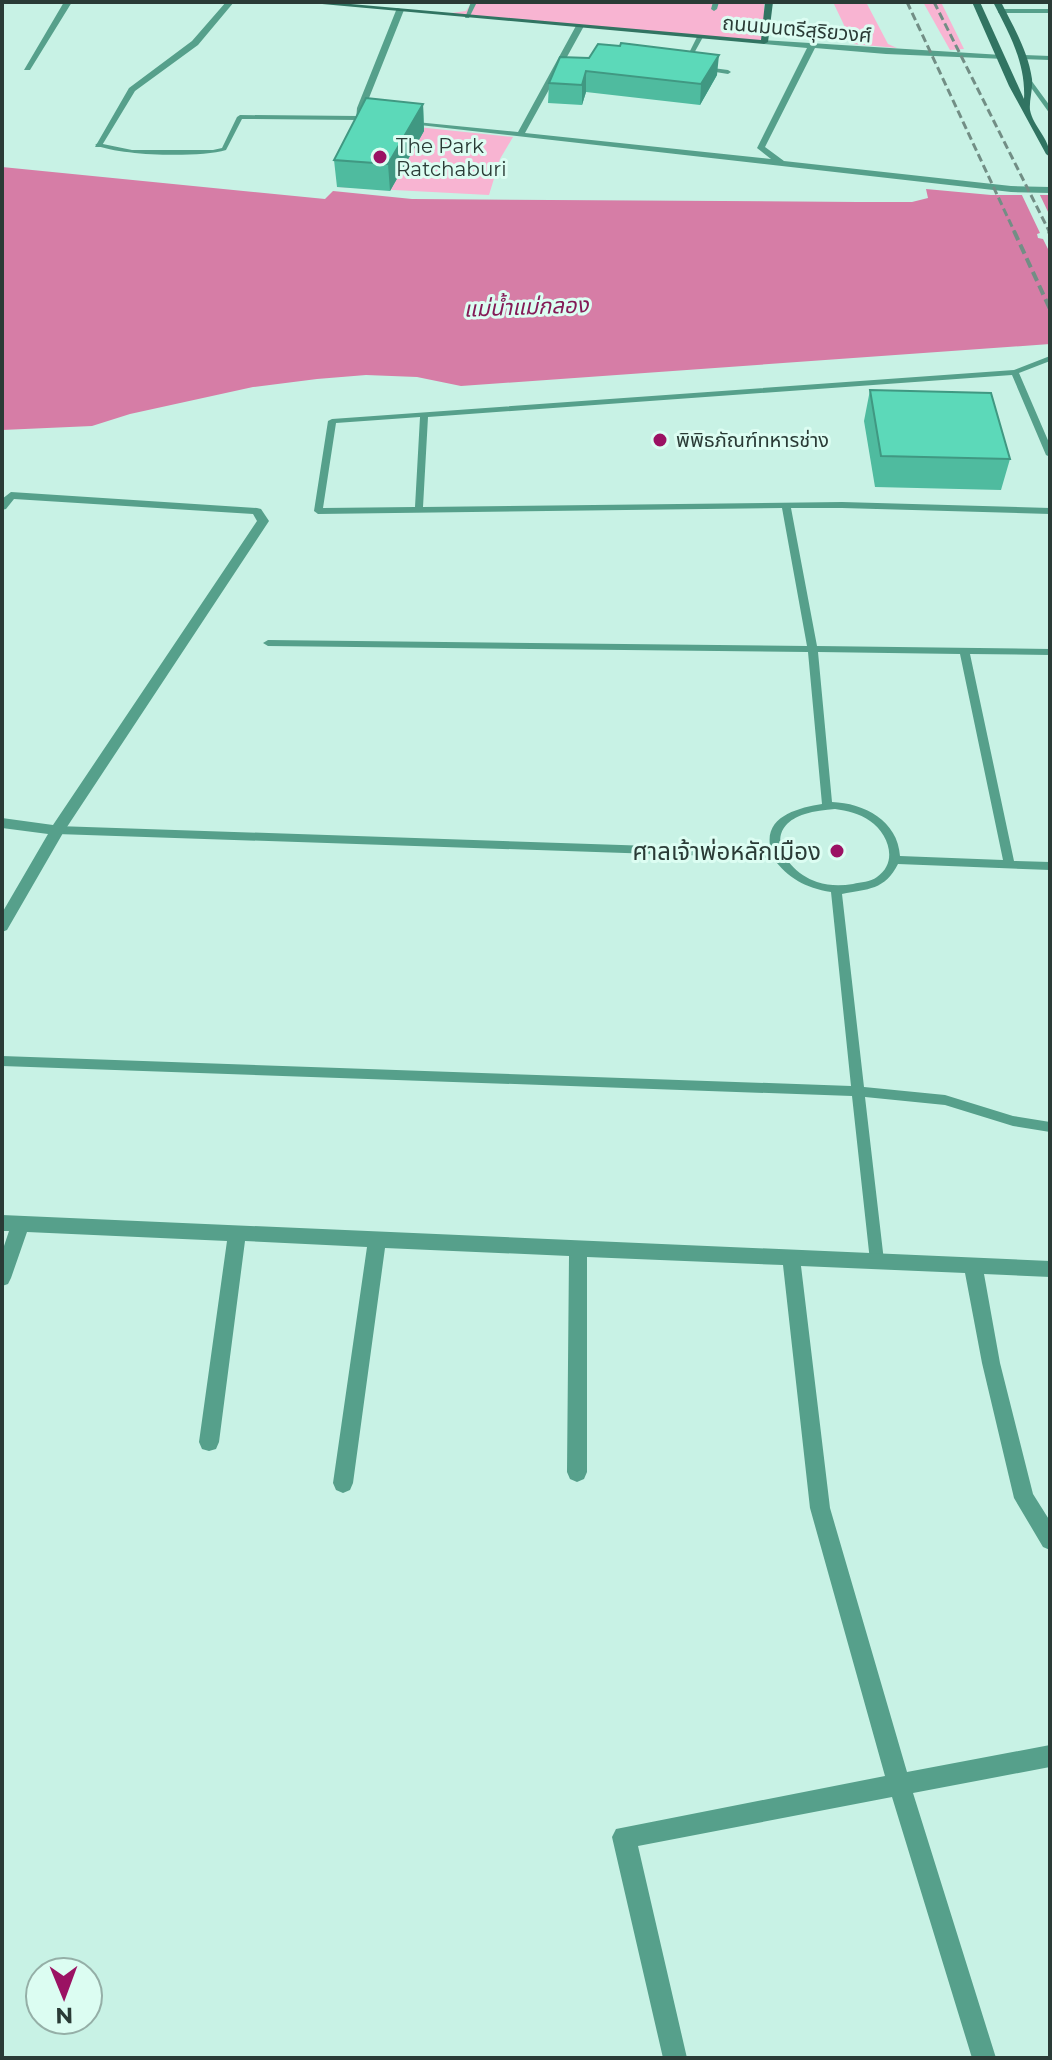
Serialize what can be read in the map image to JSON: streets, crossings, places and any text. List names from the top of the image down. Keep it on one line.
{"streets":{"main road":["ถนนมนตรีสุริยวงศ์"]},"water":["แม่น้ำแม่กลอง"],"places":["The Park Ratchaburi","พิพิธภัณฑ์ทหารช่าง","ศาลเจ้าพ่อหลักเมือง"],"north":"bottom"}
